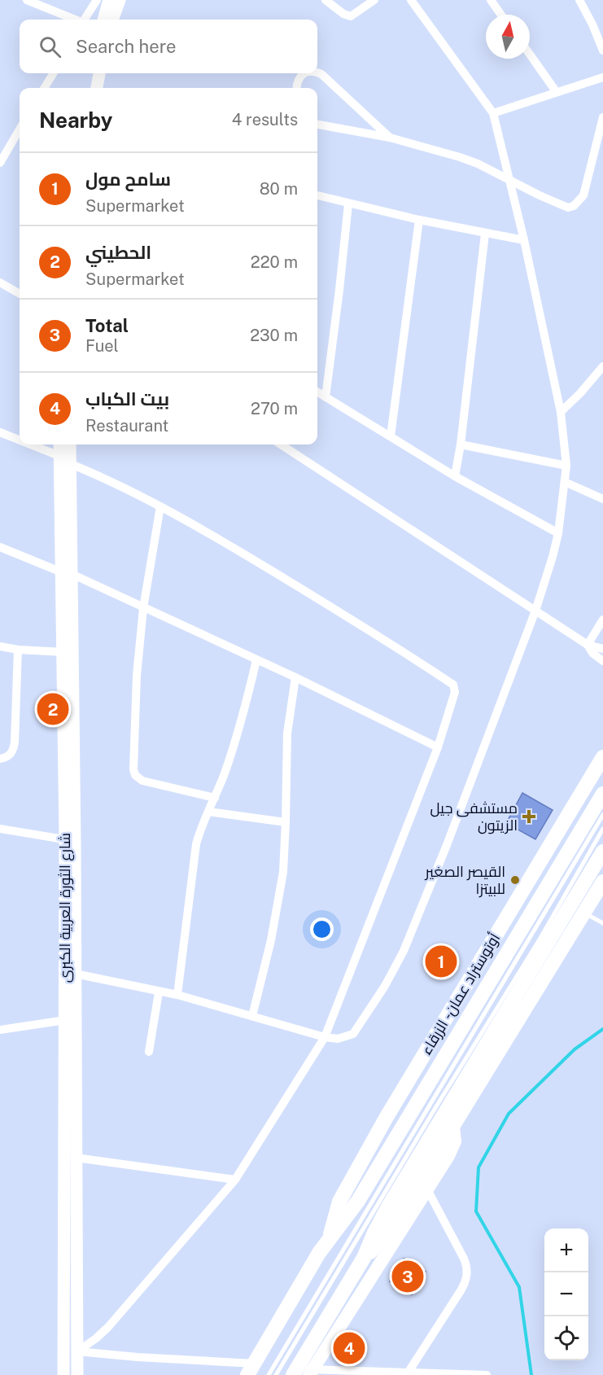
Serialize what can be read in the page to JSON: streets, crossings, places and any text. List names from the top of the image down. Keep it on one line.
{"streets":{"highway":["أوتوستراد عمان - الزرقاء"],"main road":["شارع الثورة العربية الكبرى"]},"places":{"health":["مستشفى جيل الزيتون"],"other":["القيصر الصغير للبيتزا"]},"north":"top","page":{"search":"Search here","heading":["Nearby","4 results"],"list":[{"mark":"1","name":"سامح مول","note":"Supermarket","value":"80 m"},{"mark":"2","name":"الحطيني","note":"Supermarket","value":"220 m"},{"mark":"3","name":"Total","note":"Fuel","value":"230 m"},{"mark":"4","name":"بيت الكباب","note":"Restaurant","value":"270 m"}],"pins":["2","1","3","4"],"map_buttons":["+","−"]}}
